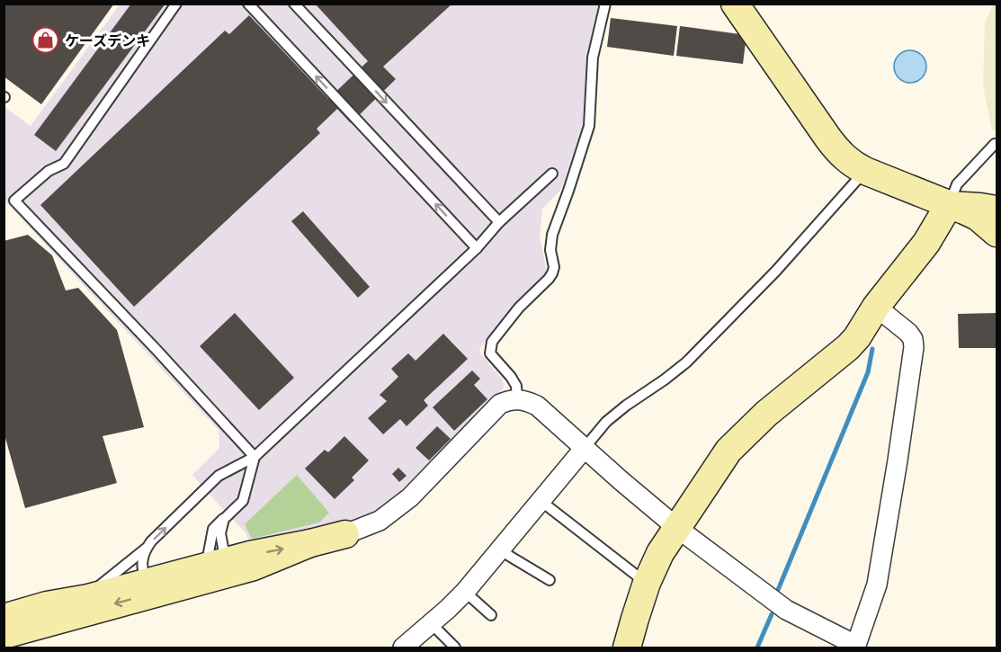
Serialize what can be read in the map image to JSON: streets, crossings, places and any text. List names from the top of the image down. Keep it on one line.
{"places":{"shop":["ケーズデンキ"]}}
